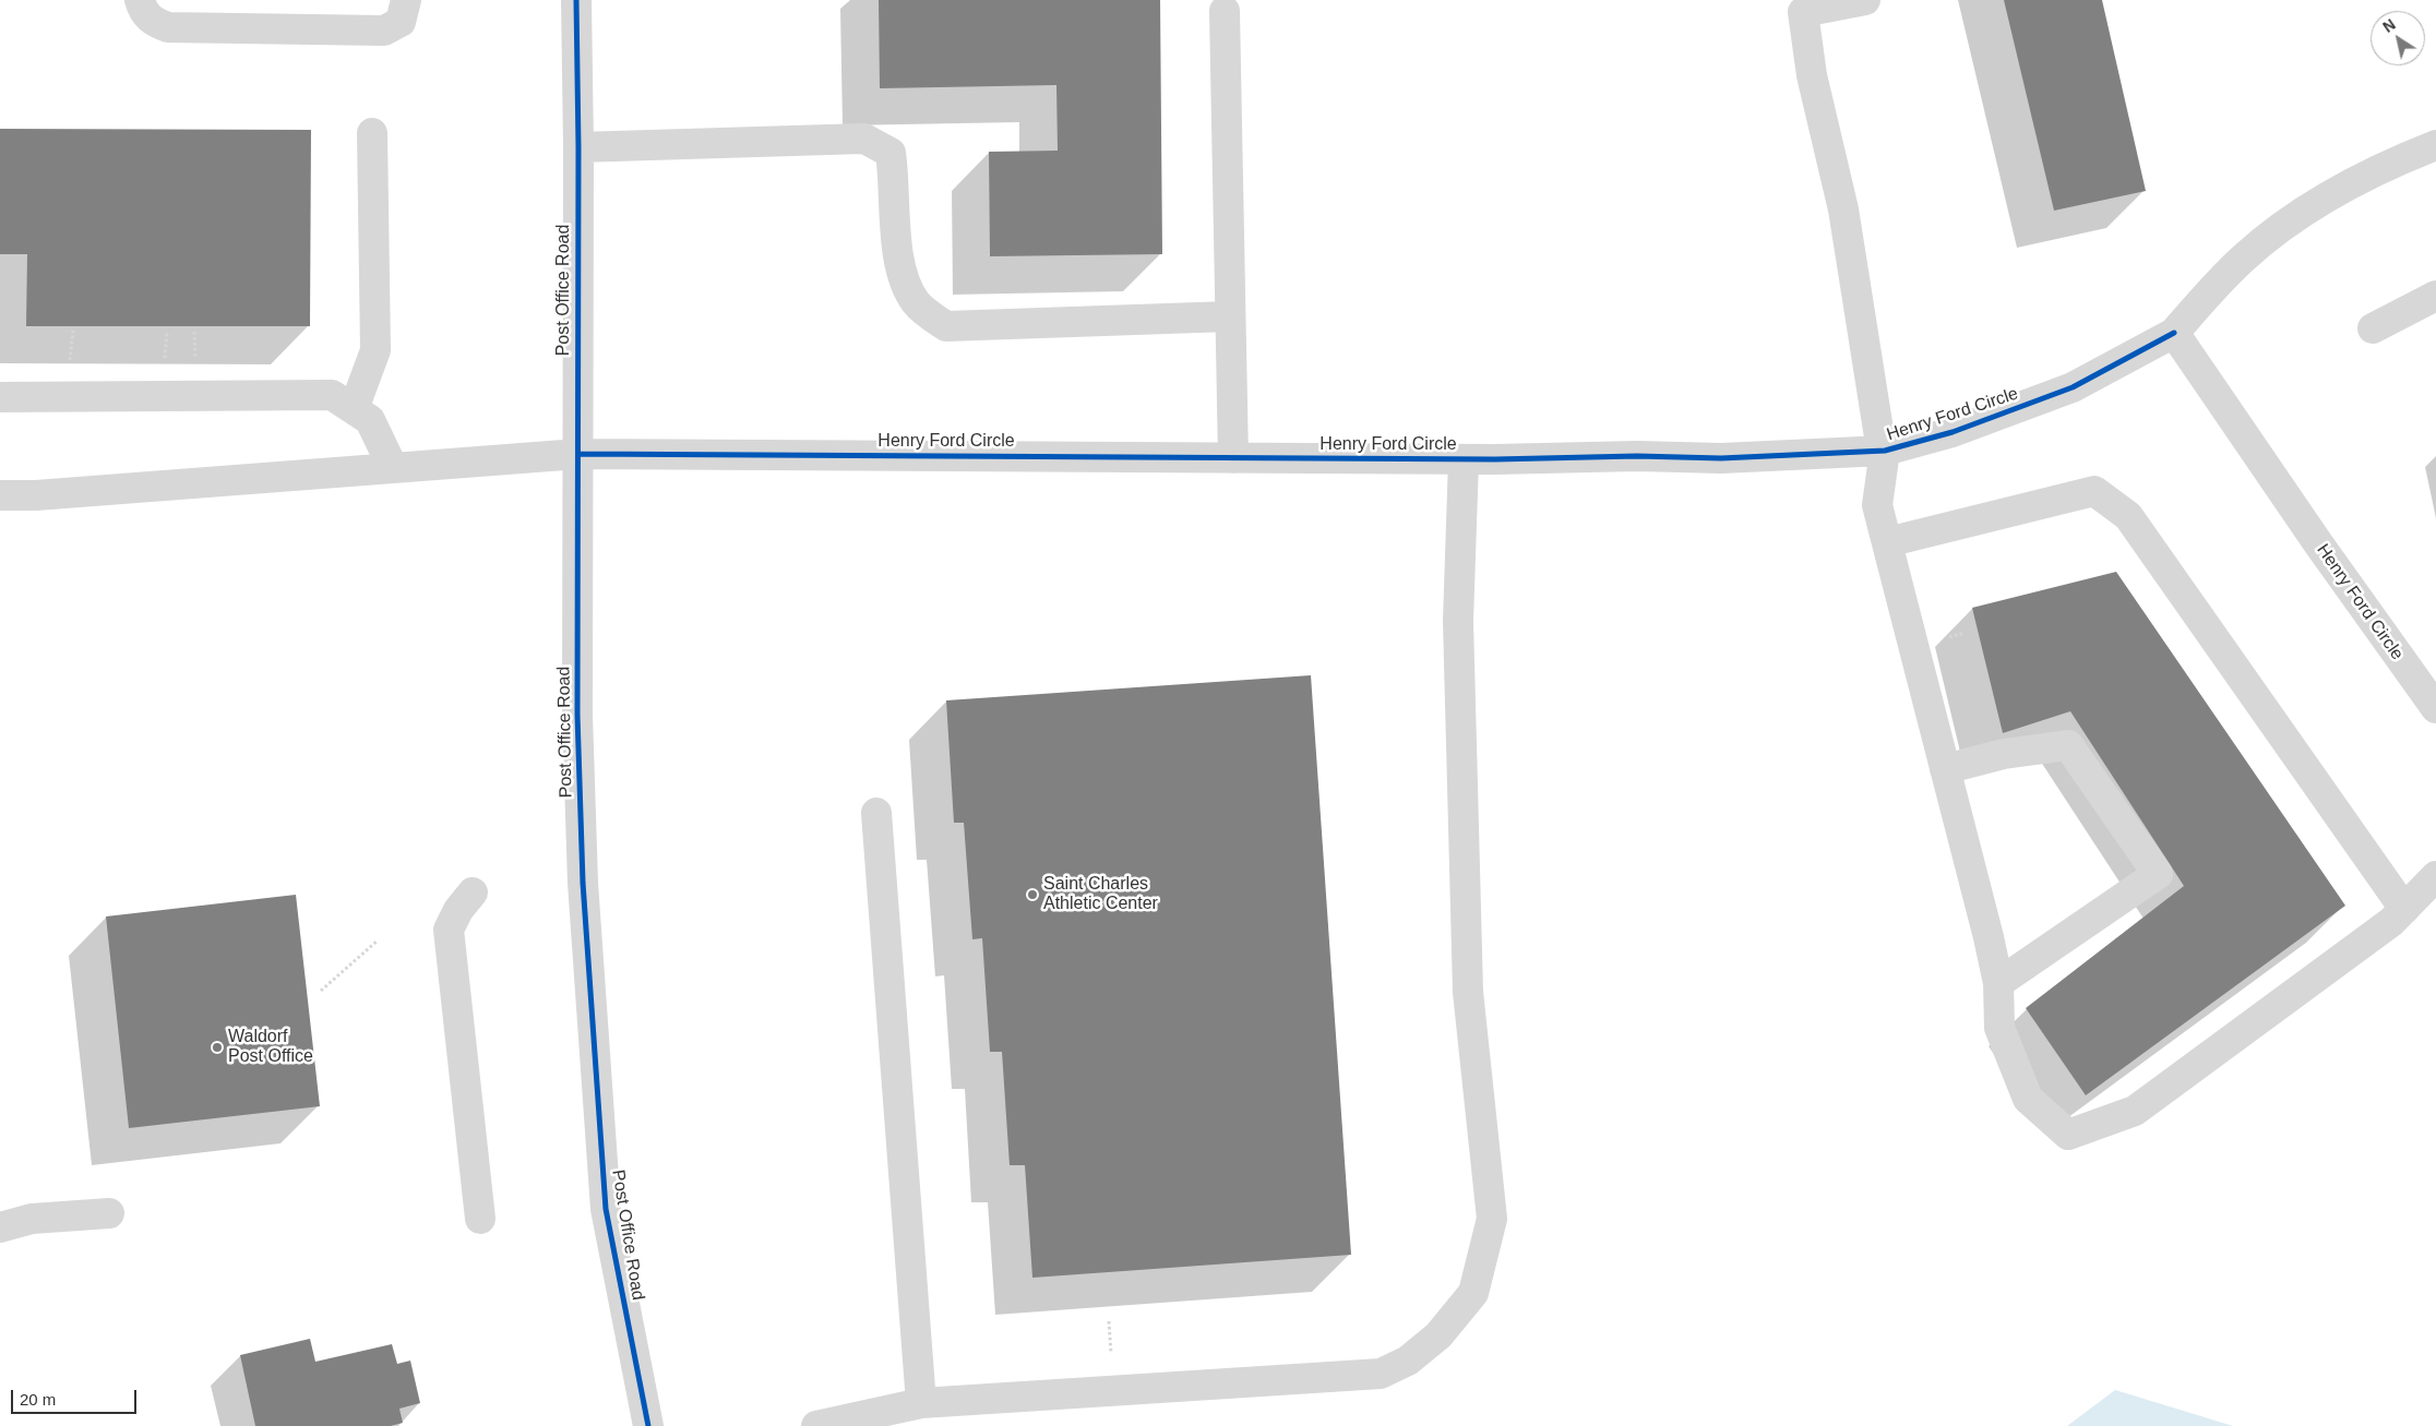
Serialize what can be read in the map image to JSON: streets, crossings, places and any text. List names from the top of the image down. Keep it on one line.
{"streets":{"street":["Post Office Road","Henry Ford Circle"]},"crossings":[["Post Office Road","Henry Ford Circle"]],"places":["Saint Charles Athletic Center","Waldorf Post Office"],"scale_bar":"20 m","north":"top left"}
